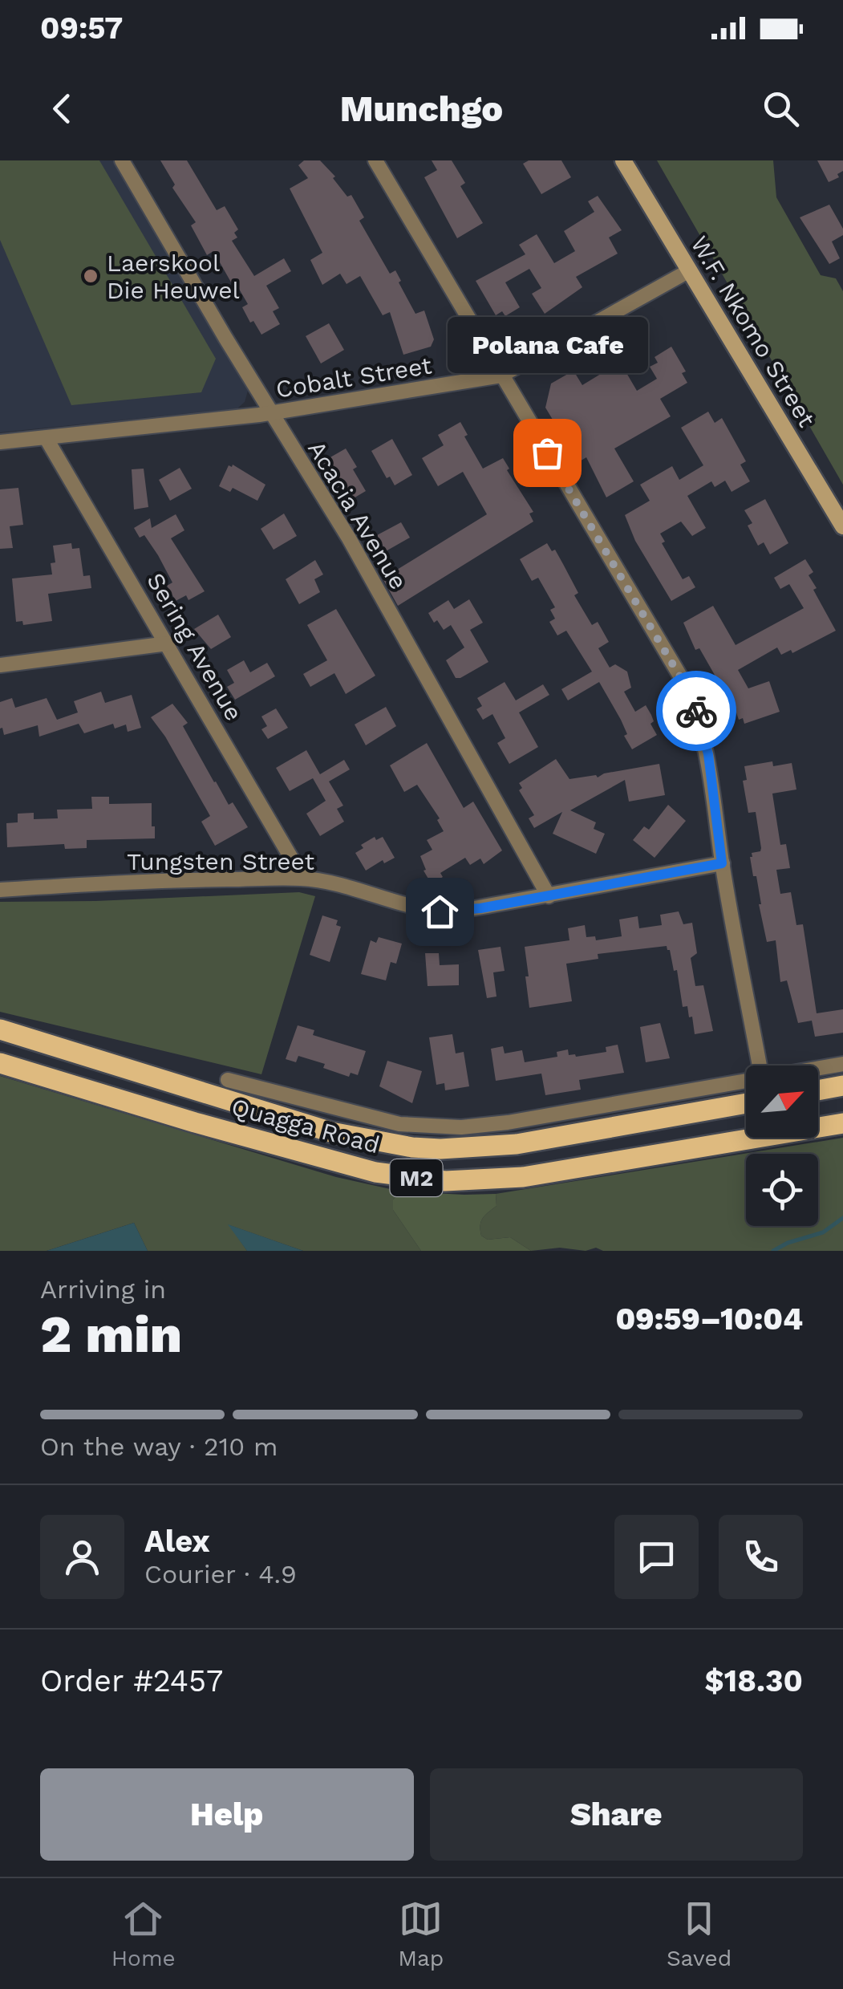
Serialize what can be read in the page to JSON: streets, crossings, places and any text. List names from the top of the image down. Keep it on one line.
{"streets":{"main road":["W.F. Nkomo Street","Quagga Road","M2"],"street":["Cobalt Street","Acacia Avenue","Sering Avenue","Tungsten Street"]},"crossings":[["W.F. Nkomo Street","Cobalt Street"],["Cobalt Street","Acacia Avenue"],["Cobalt Street","Sering Avenue"],["Acacia Avenue","Tungsten Street"],["Sering Avenue","Tungsten Street"]],"places":["Laerskool Die Heuwel","Polana Cafe"],"north":"top right","page":{"status":"09:57","header":"Munchgo","bubble":"Polana Cafe","heading":["2 min","Arriving in","09:59–10:04"],"panel":["Alex","Courier · 4.9","Order #2457","$18.30"],"bar":"On the way · 210 m","buttons":["Help","Share"],"tabs":["Home","Map","Saved"]}}
